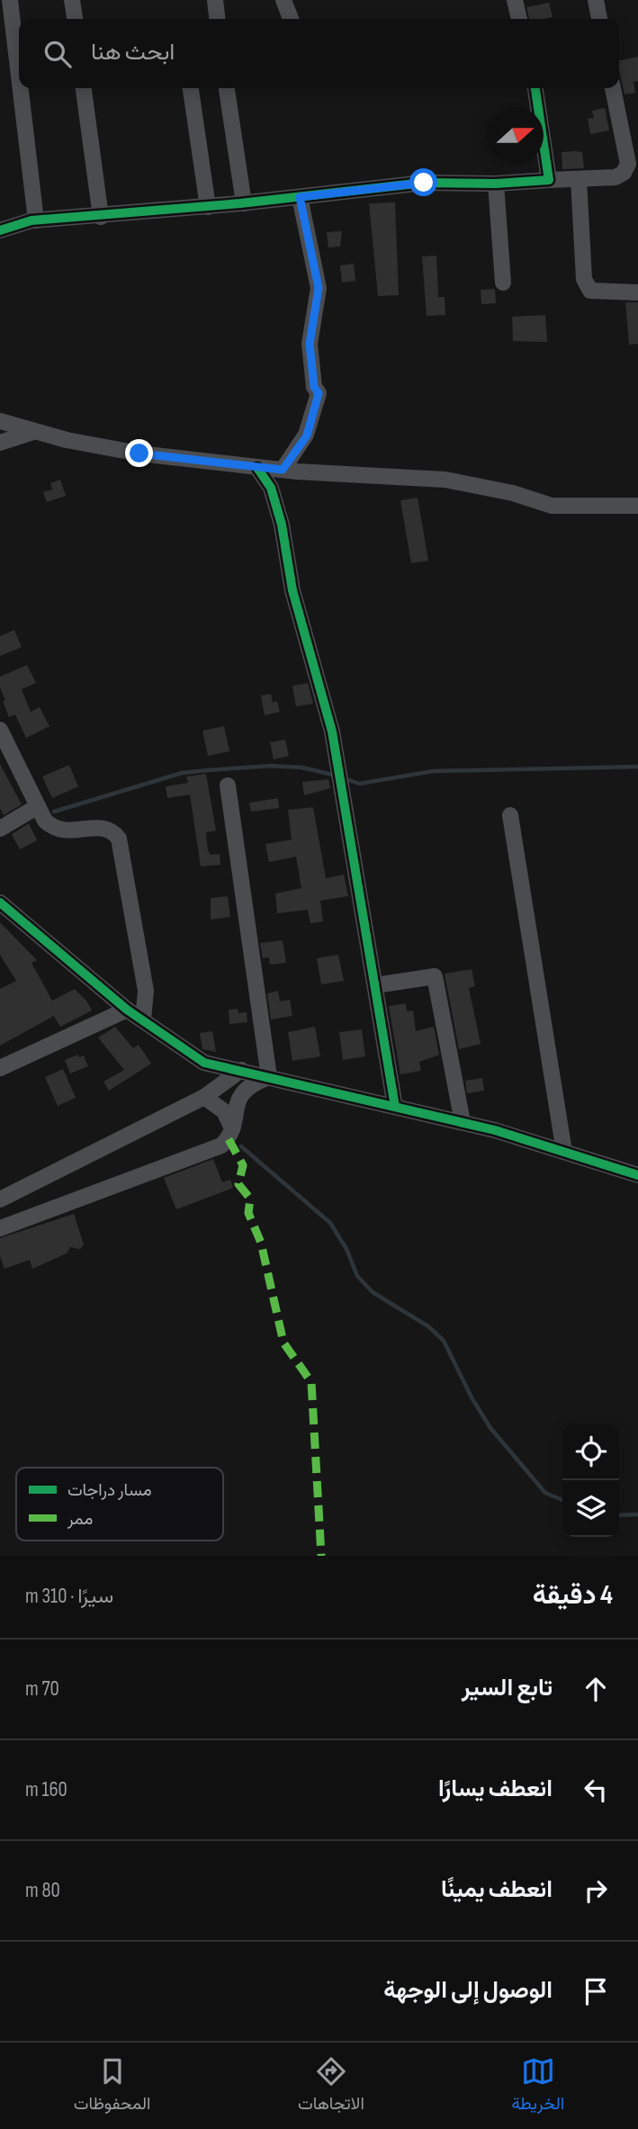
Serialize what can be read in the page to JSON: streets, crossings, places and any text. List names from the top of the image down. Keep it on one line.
{"legend":["مسار دراجات","ممر"],"north":"right","page":{"search":"ابحث هنا","heading":["4 دقيقة","سيرًا · 310 m"],"list":[["تابع السير","70 m"],["انعطف يسارًا","160 m"],["انعطف يمينًا","80 m"],"الوصول إلى الوجهة"],"nav":["الخريطة","الاتجاهات","المحفوظات"]}}
